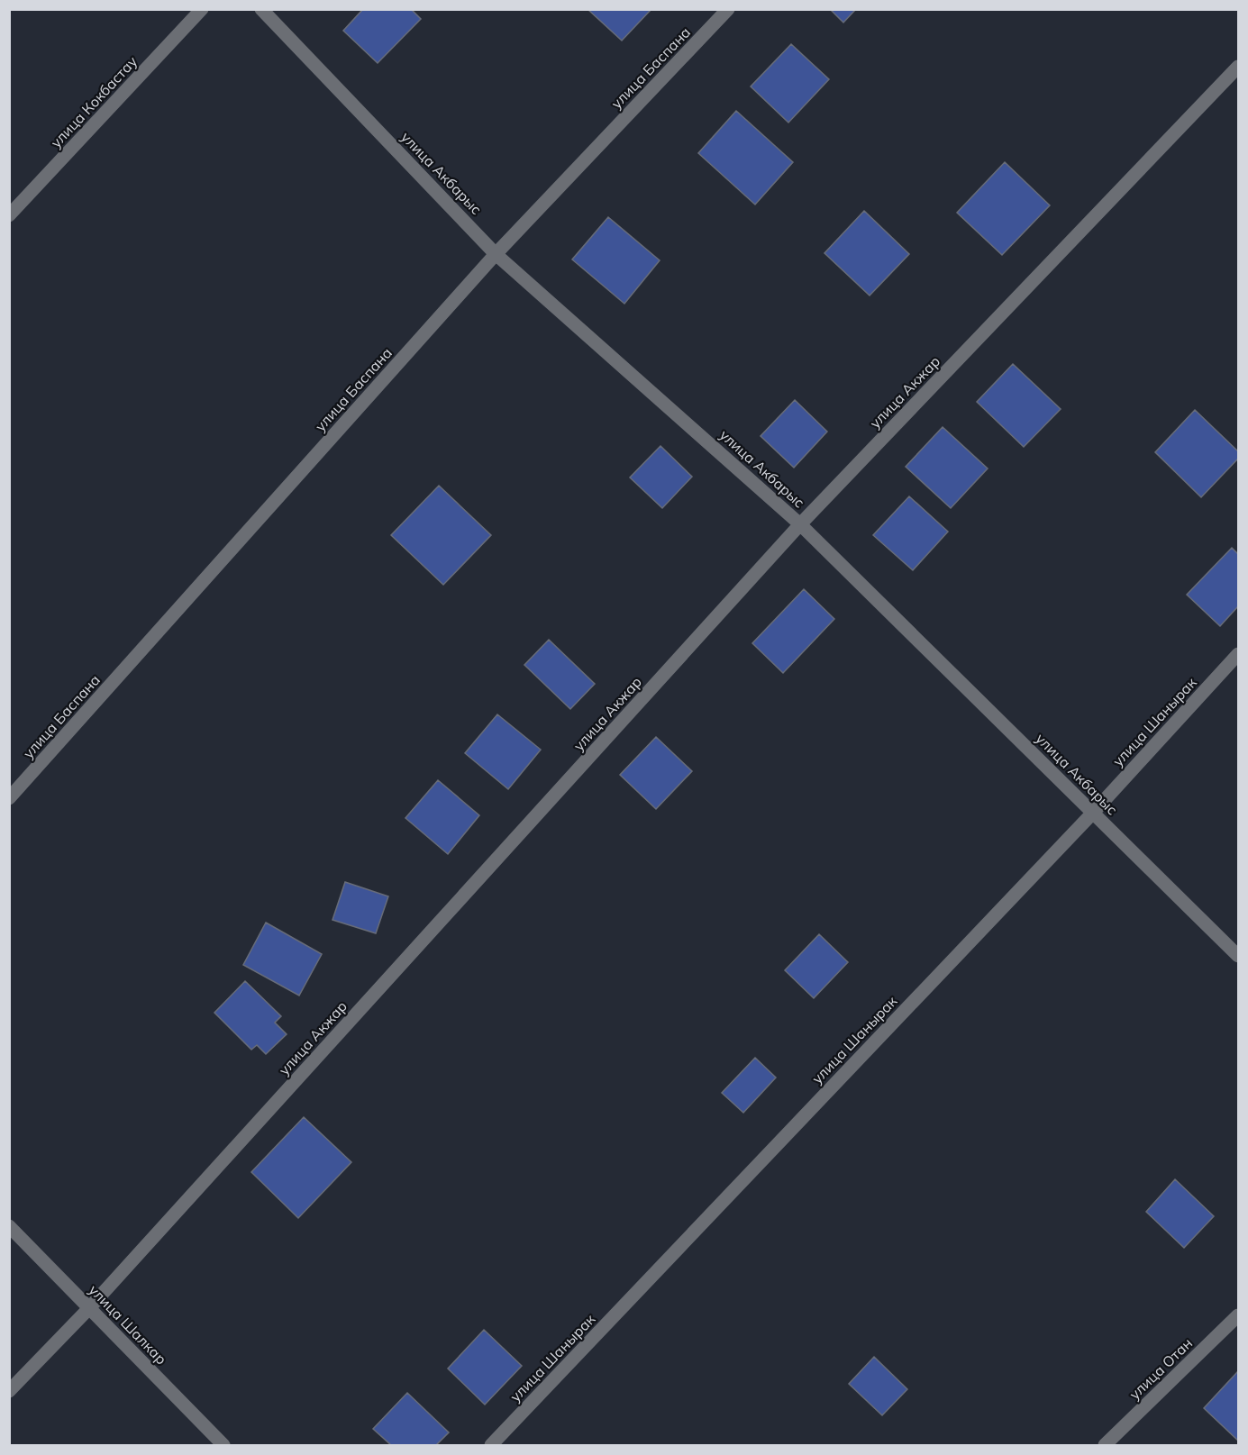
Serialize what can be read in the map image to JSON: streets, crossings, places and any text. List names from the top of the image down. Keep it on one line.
{"streets":{"street":["улица Баспана","улица Кокбастау","улица Акбарыс","улица Акжар","улица Шанырак","улица Шалкар","улица Отан"]},"crossings":[["улица Баспана","улица Акбарыс"],["улица Акбарыс","улица Акжар"],["улица Акбарыс","улица Шанырак"],["улица Акжар","улица Шалкар"]]}
